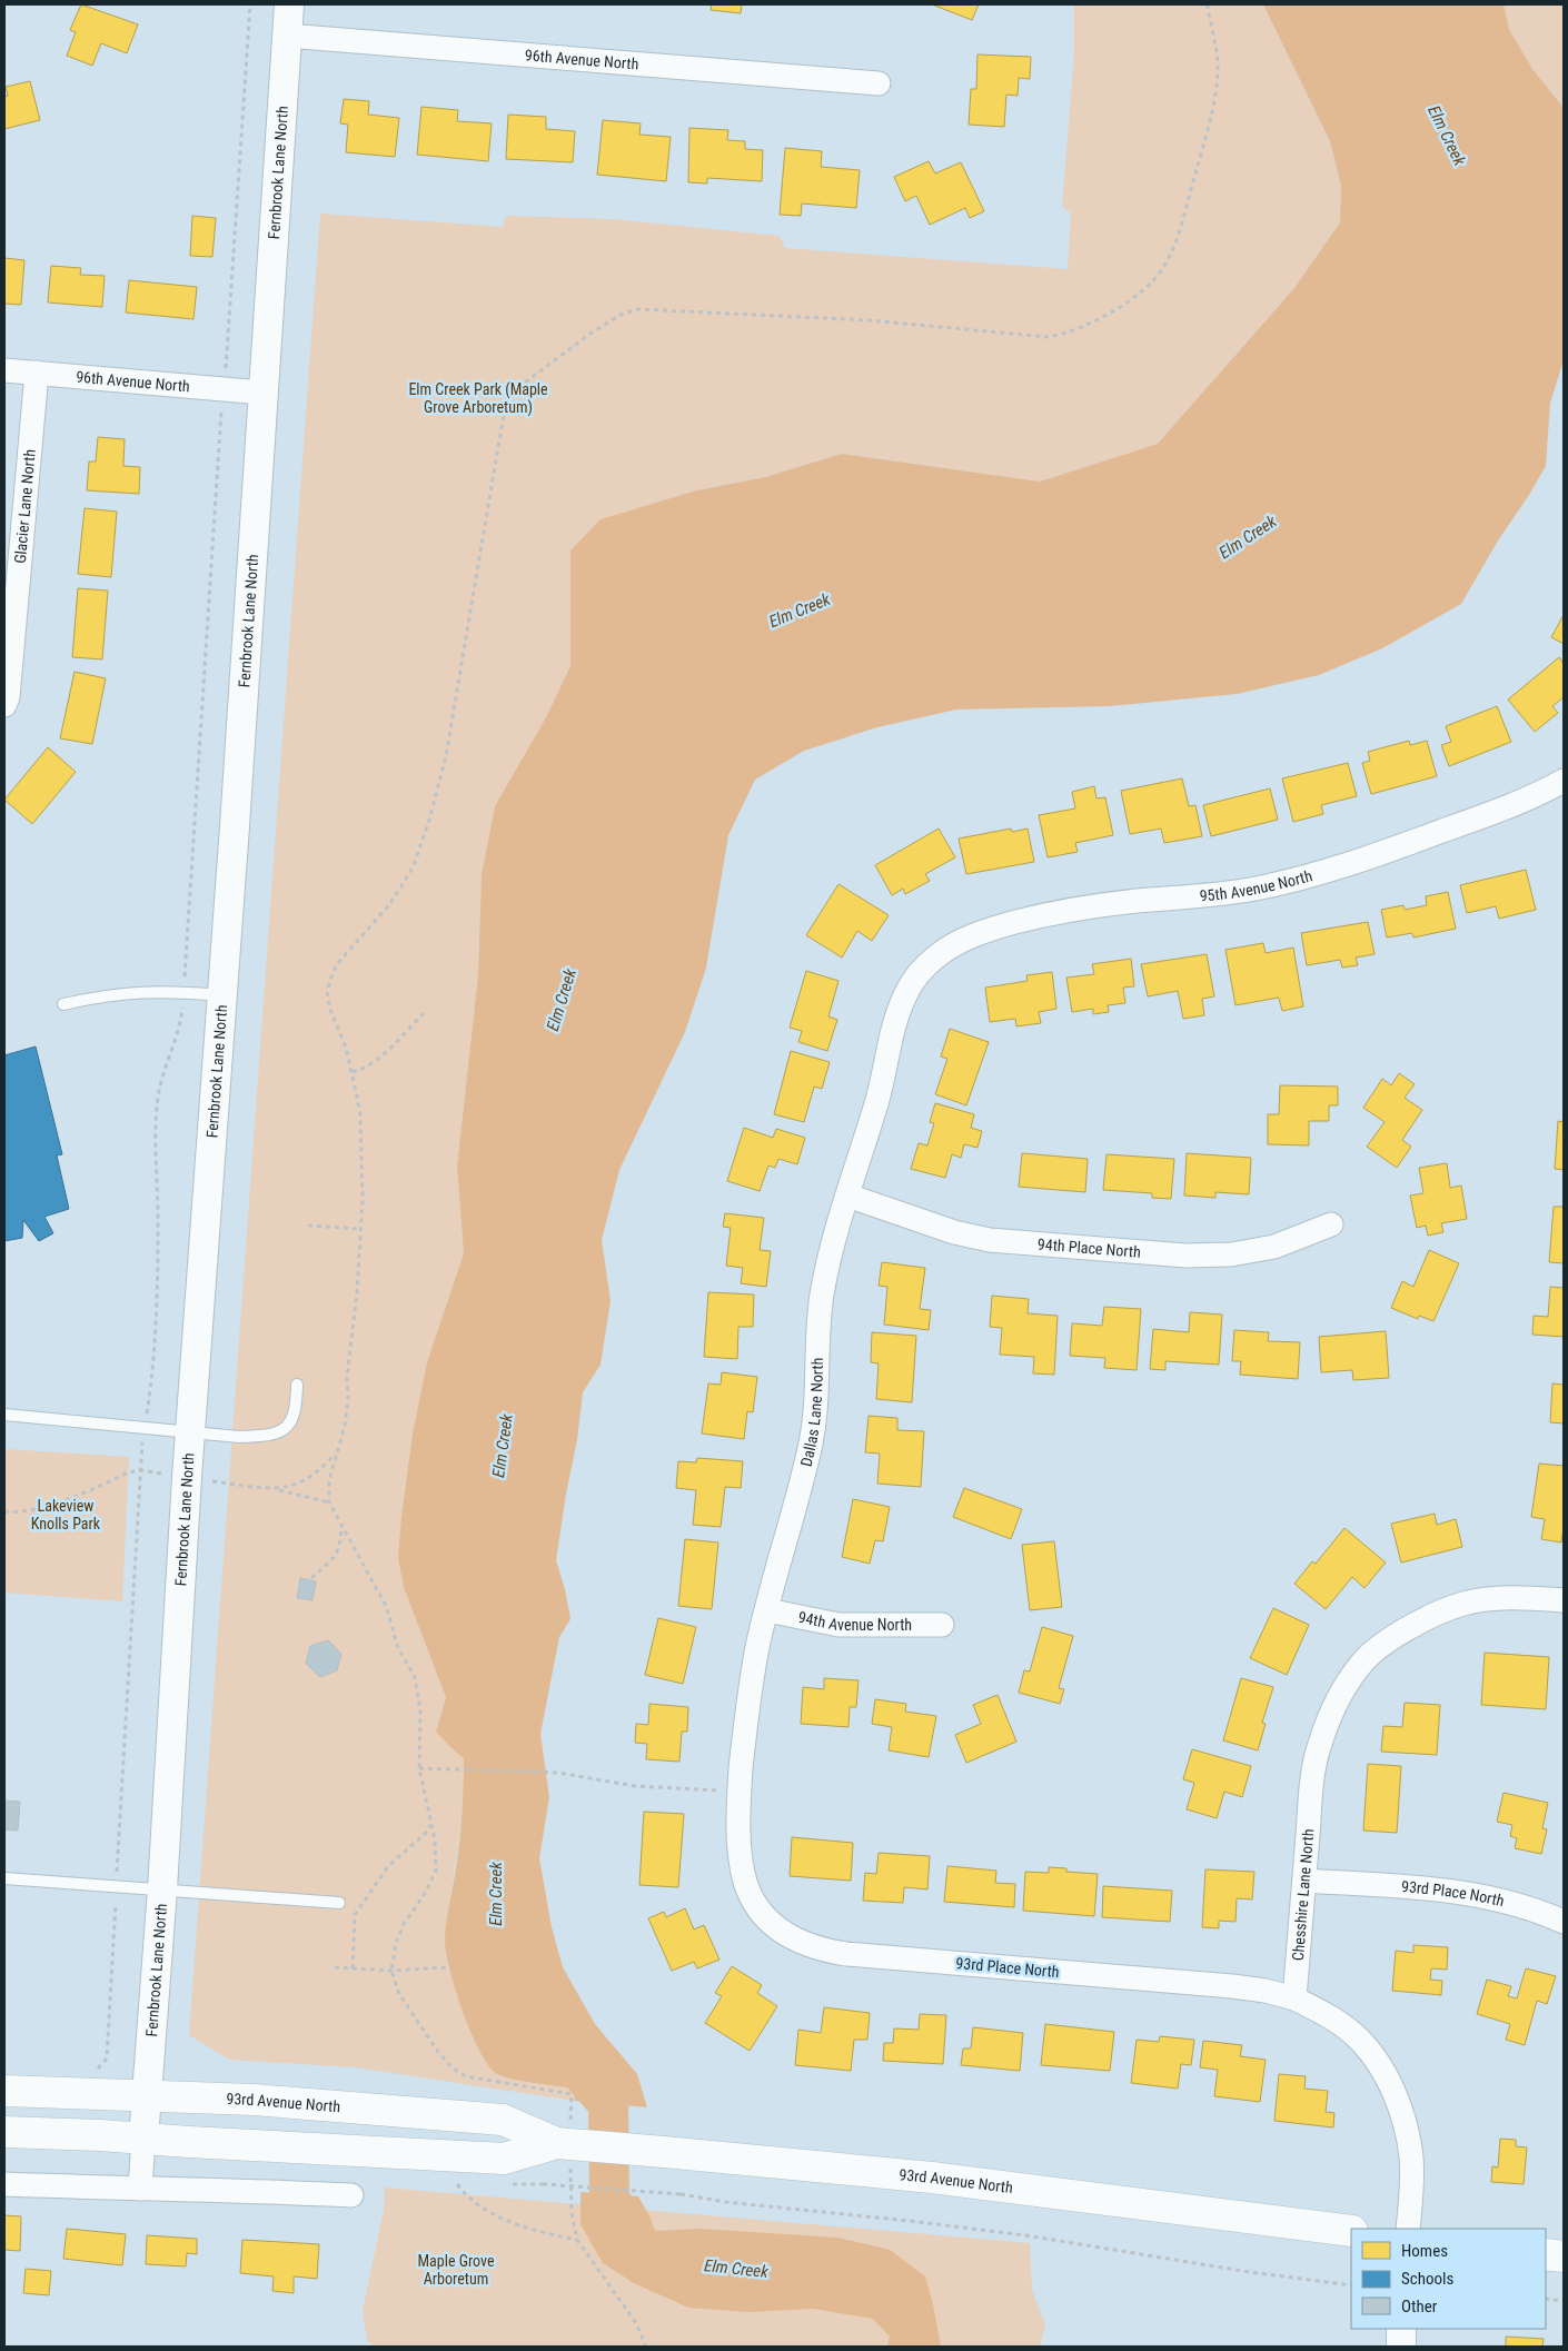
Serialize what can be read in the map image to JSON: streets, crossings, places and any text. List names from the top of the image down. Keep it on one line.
{"streets":{"main road":["93rd Avenue North"],"street":["96th Avenue North","Fernbrook Lane North","Glacier Lane North","95th Avenue North","94th Place North","Dallas Lane North","94th Avenue North","Chesshire Lane North","93rd Place North"]},"crossings":[["96th Avenue North","Fernbrook Lane North"],["96th Avenue North","Glacier Lane North"],["Fernbrook Lane North","93rd Avenue North"],["95th Avenue North","Dallas Lane North"],["94th Place North","Dallas Lane North"],["Dallas Lane North","94th Avenue North"],["Dallas Lane North","93rd Place North"],["Chesshire Lane North","93rd Place North"]],"water":["Elm Creek"],"parks":["Elm Creek Park (Maple Grove Arboretum)","Lakeview Knolls Park","Maple Grove Arboretum"],"legend":["Homes","Schools","Other"]}
